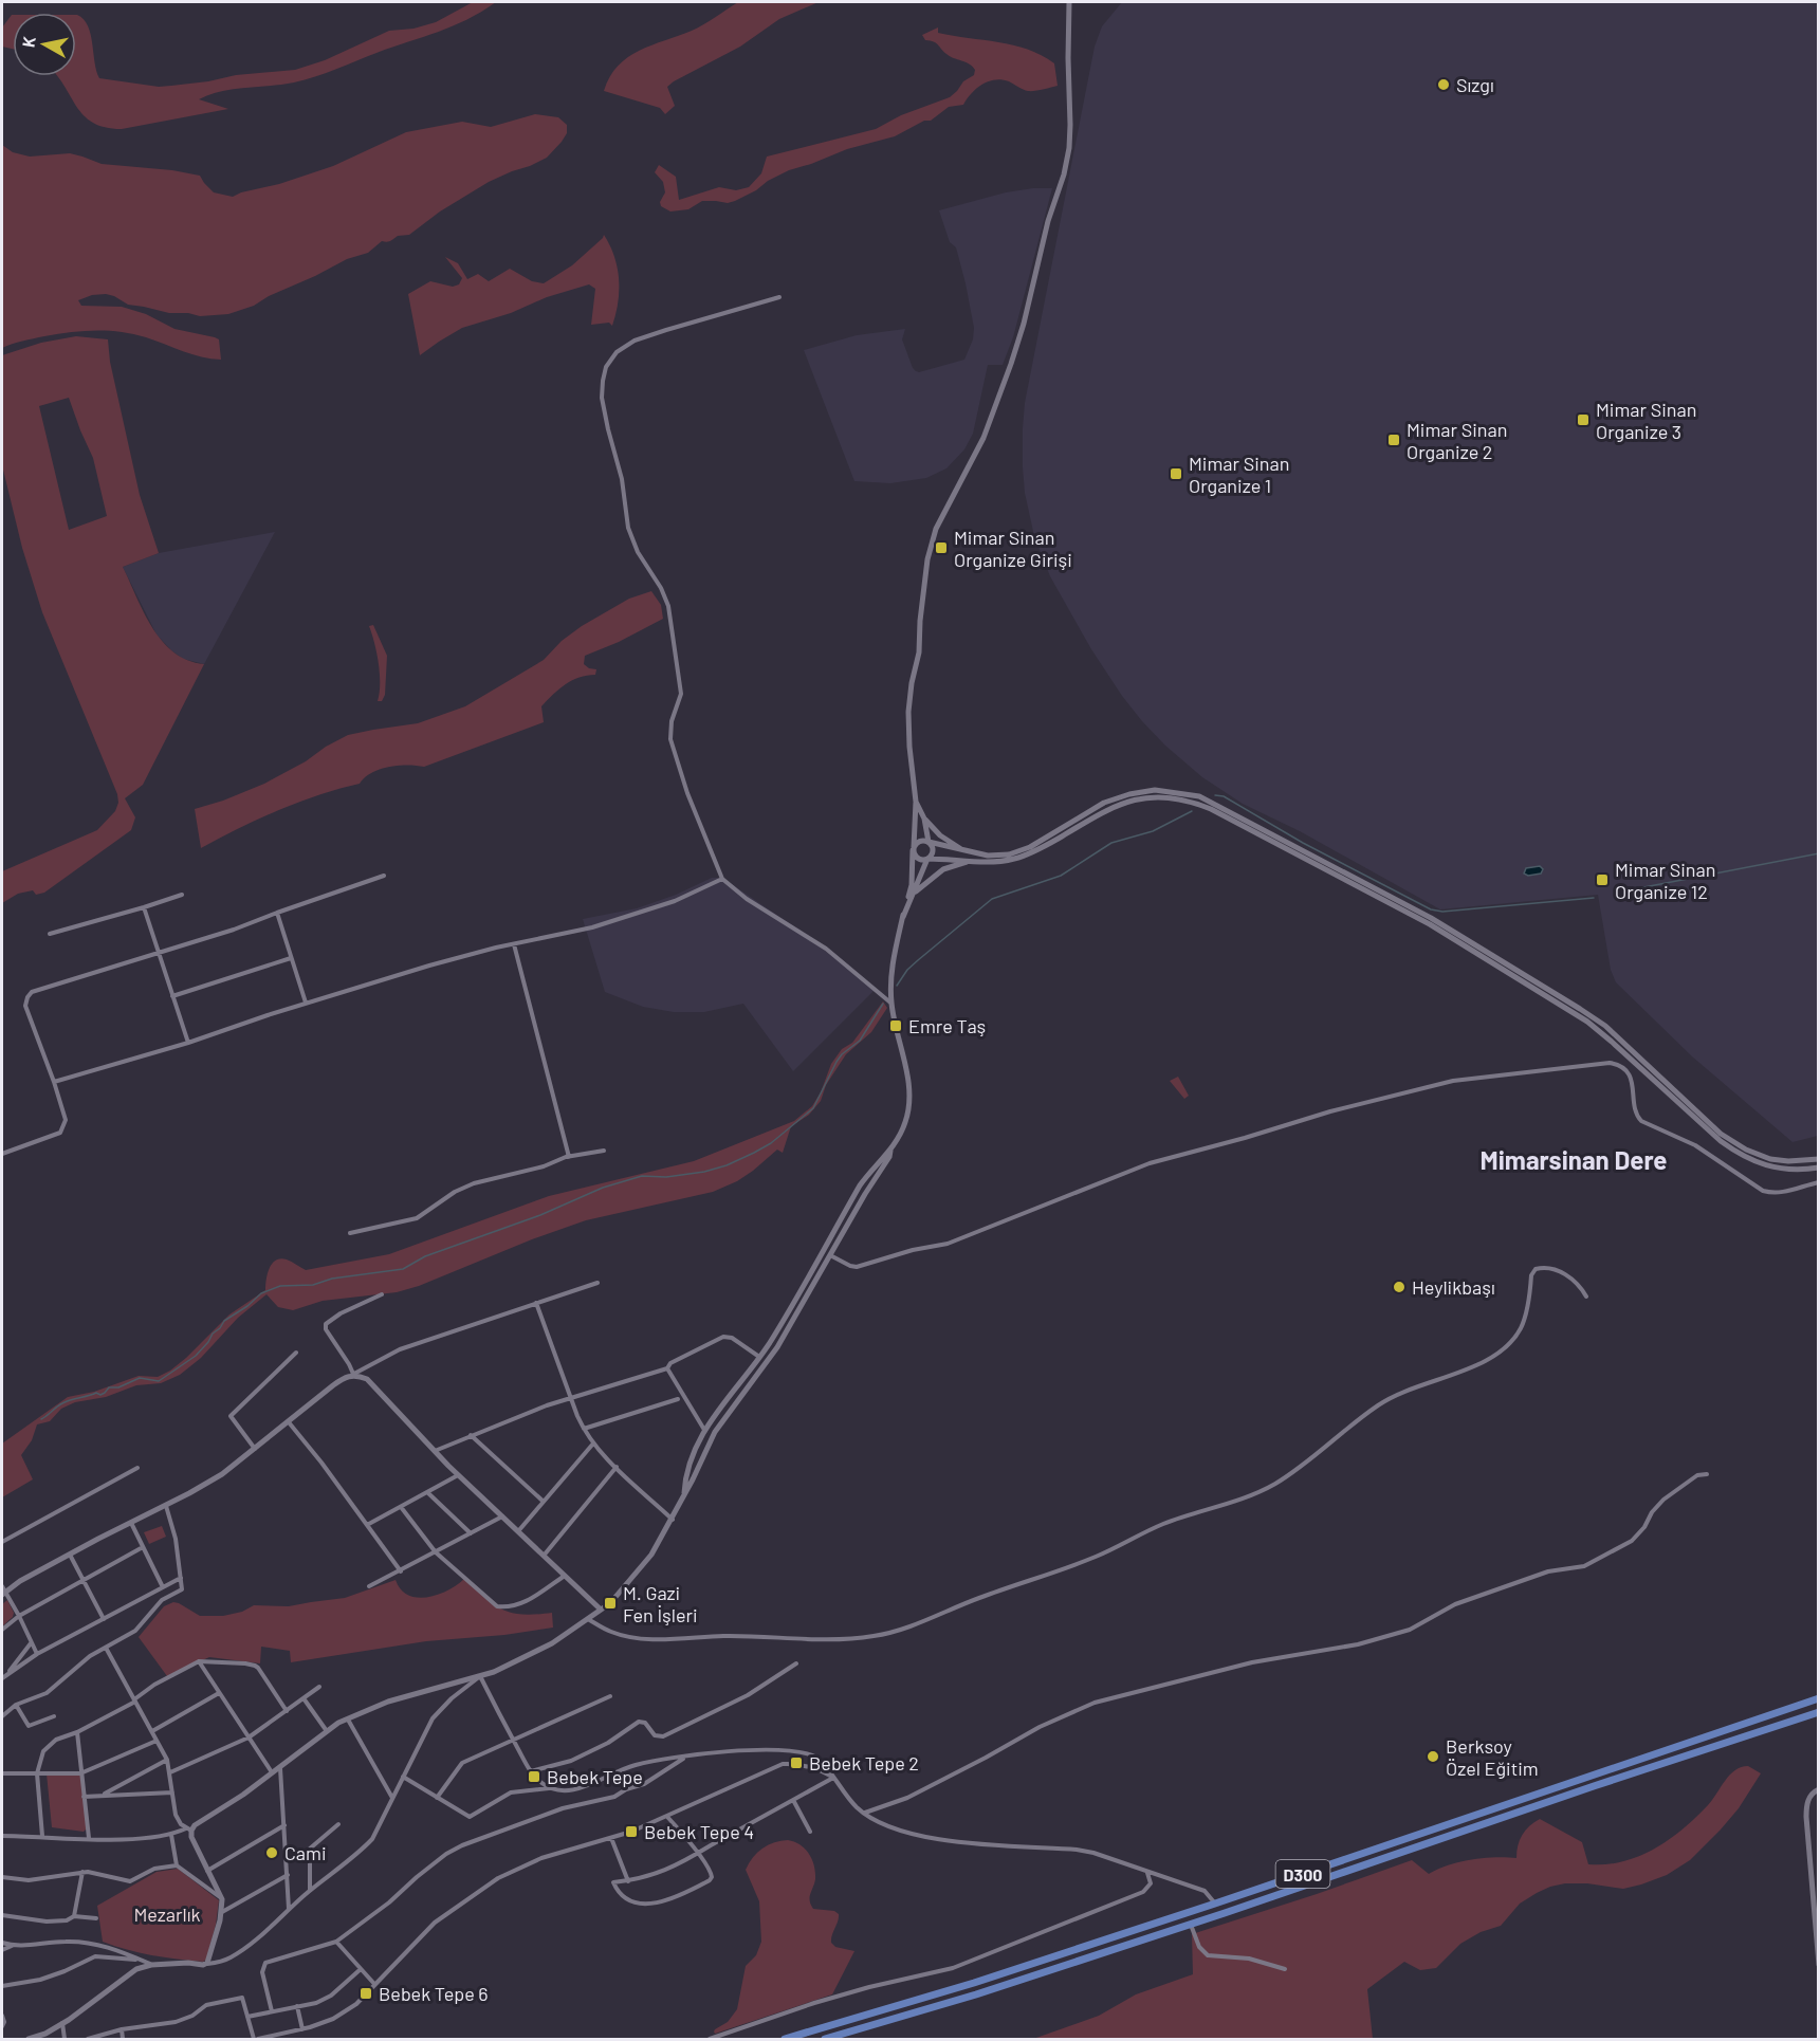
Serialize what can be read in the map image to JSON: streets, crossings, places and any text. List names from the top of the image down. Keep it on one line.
{"streets":{"highway":["D300"]},"districts":["Mimarsinan Dere"],"parks":["Mezarlık"],"places":{"other":["Sızgı","Heylikbaşı","Berksoy Özel Eğitim","Cami"],"transit":["Mimar Sinan Organize 3","Mimar Sinan Organize 2","Mimar Sinan Organize 1","Mimar Sinan Organize Girişi","Mimar Sinan Organize 12","Emre Taş","M. Gazi Fen İşleri","Bebek Tepe 2","Bebek Tepe","Bebek Tepe 4","Bebek Tepe 6"]},"north":"left"}
